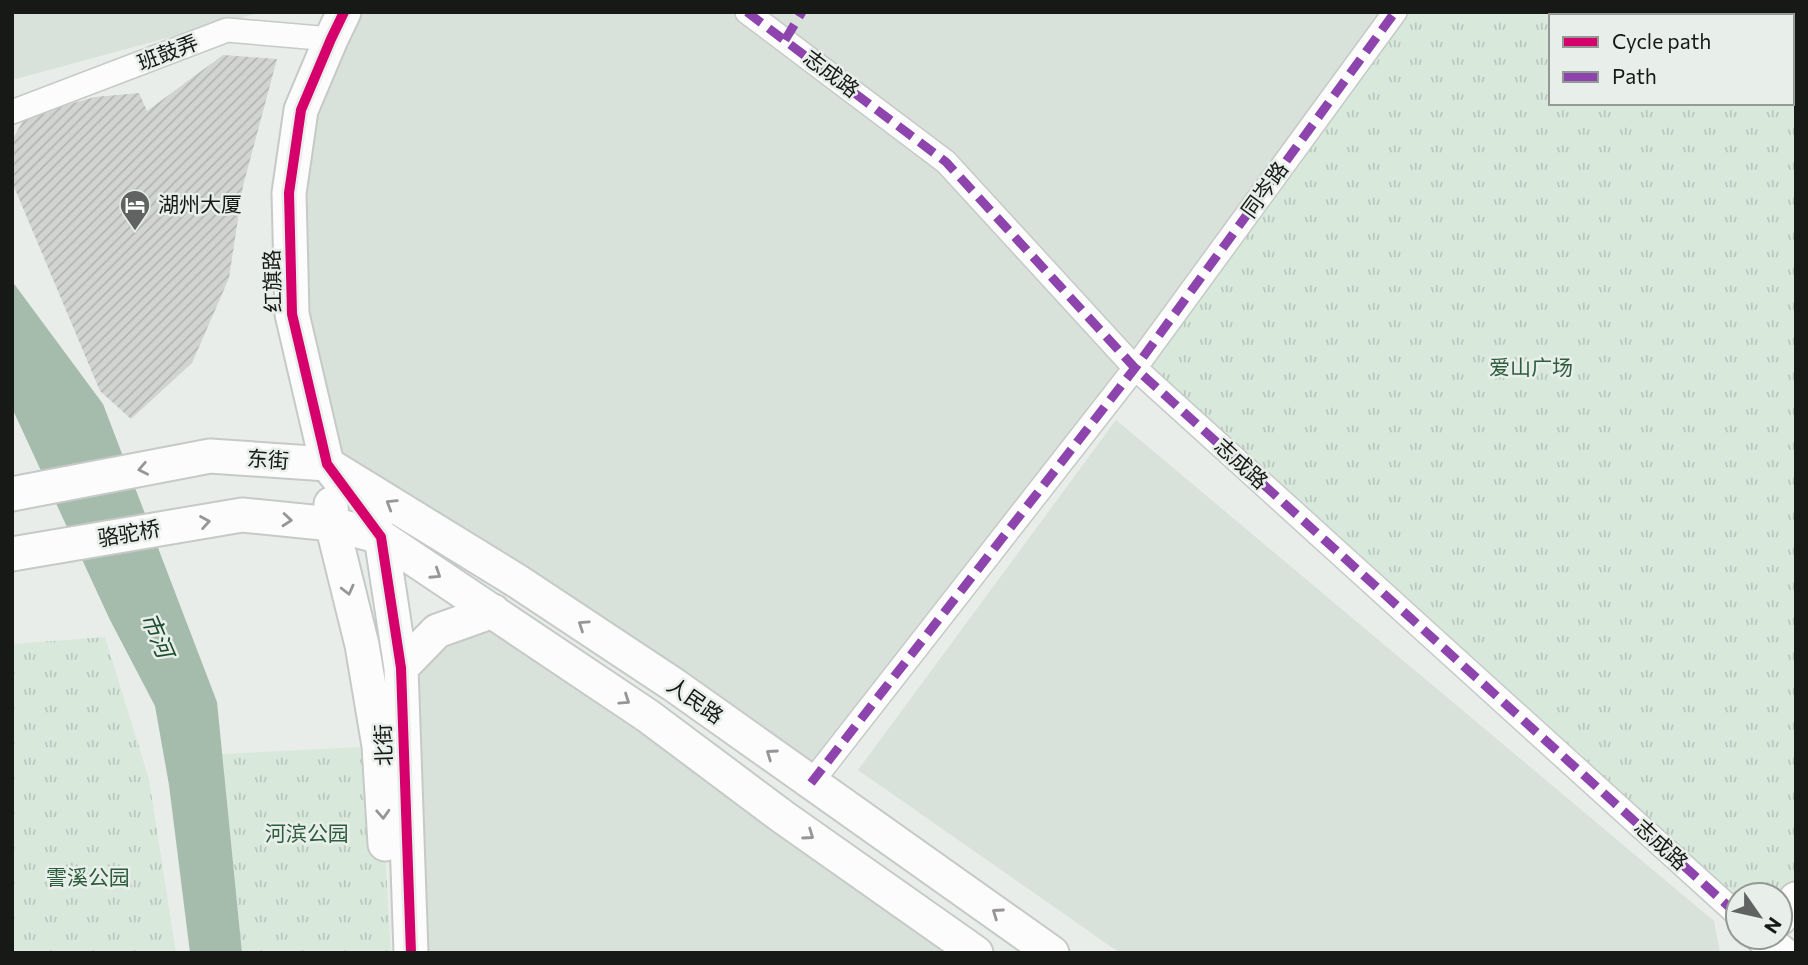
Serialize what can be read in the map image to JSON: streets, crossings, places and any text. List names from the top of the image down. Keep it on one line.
{"streets":{"main road":["红旗路","东街","骆驼桥","人民路","北街"],"street":["班鼓弄","志成路","同岑路"]},"crossings":[["班鼓弄","红旗路"],["志成路","同岑路"],["同岑路","人民路"],["红旗路","东街"],["红旗路","人民路"],["红旗路","北街"],["东街","人民路"],["东街","北街"],["骆驼桥","人民路"],["骆驼桥","北街"],["人民路","北街"]],"one_way":["东街","骆驼桥"],"water":["市河"],"parks":["爱山广场","河滨公园","霅溪公园"],"places":{"hotel":["湖州大厦"]},"legend":["Cycle path","Path"],"north":"bottom right"}
